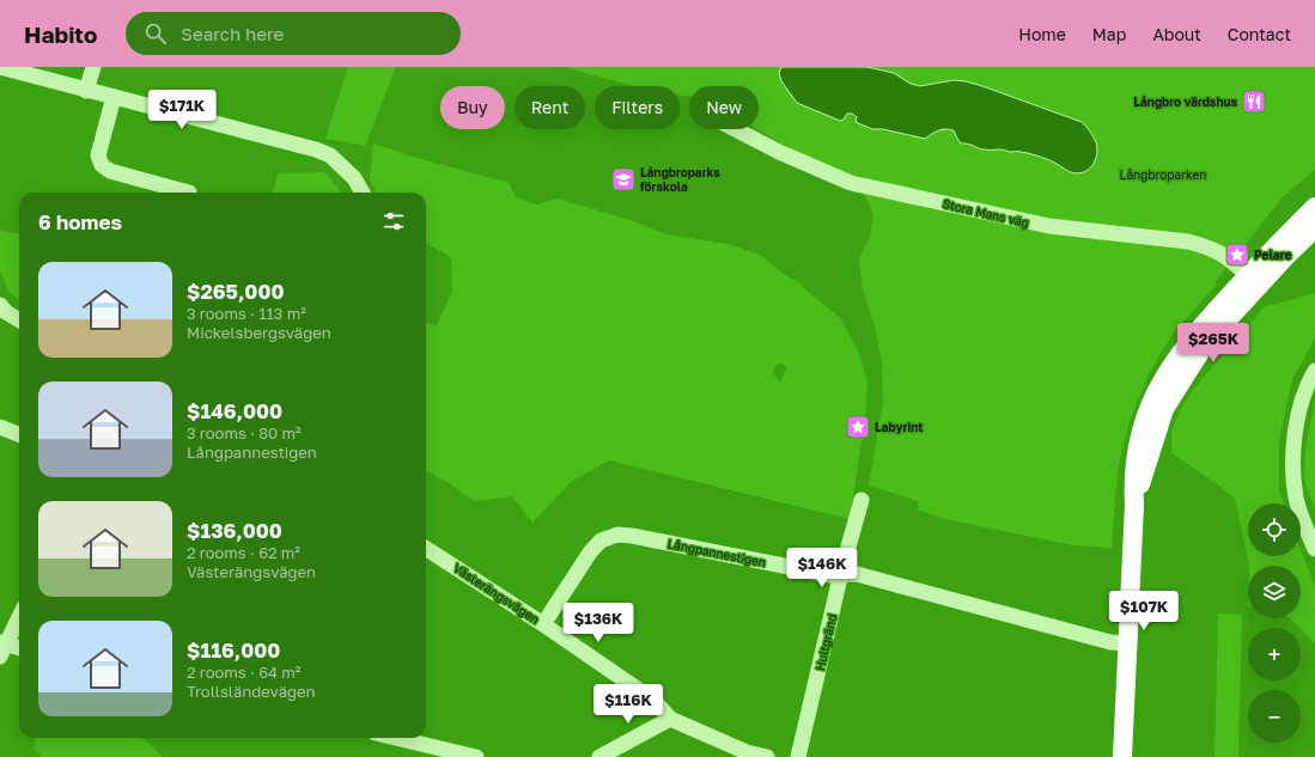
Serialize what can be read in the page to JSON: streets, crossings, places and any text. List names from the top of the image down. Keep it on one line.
{"streets":{"street":["Stora Mans väg","Långpannestigen","Västerängsvägen","Hultgränd"]},"crossings":[["Långpannestigen","Västerängsvägen"],["Långpannestigen","Hultgränd"]],"parks":["Långbroparken"],"places":{"restaurant":["Långbro värdshus"],"school or university":["Långbroparks förskola"],"place":["Pelare","Labyrint"]},"page":{"header":"Habito","search":"Search here","nav":["Home","Map","About","Contact"],"chip":["Buy","Rent","Filters","New"],"price":["$171K","$265K","$146K","$107K","$136K","$116K"],"heading":"6 homes","list":[{"name":"$265,000","note":"3 rooms · 113 m² · Mickelsbergsvägen"},{"name":"$146,000","note":"3 rooms · 80 m² · Långpannestigen"},{"name":"$136,000","note":"2 rooms · 62 m² · Västerängsvägen"},{"name":"$116,000","note":"2 rooms · 64 m² · Trollsländevägen"}],"map_buttons":["+","−"]}}
